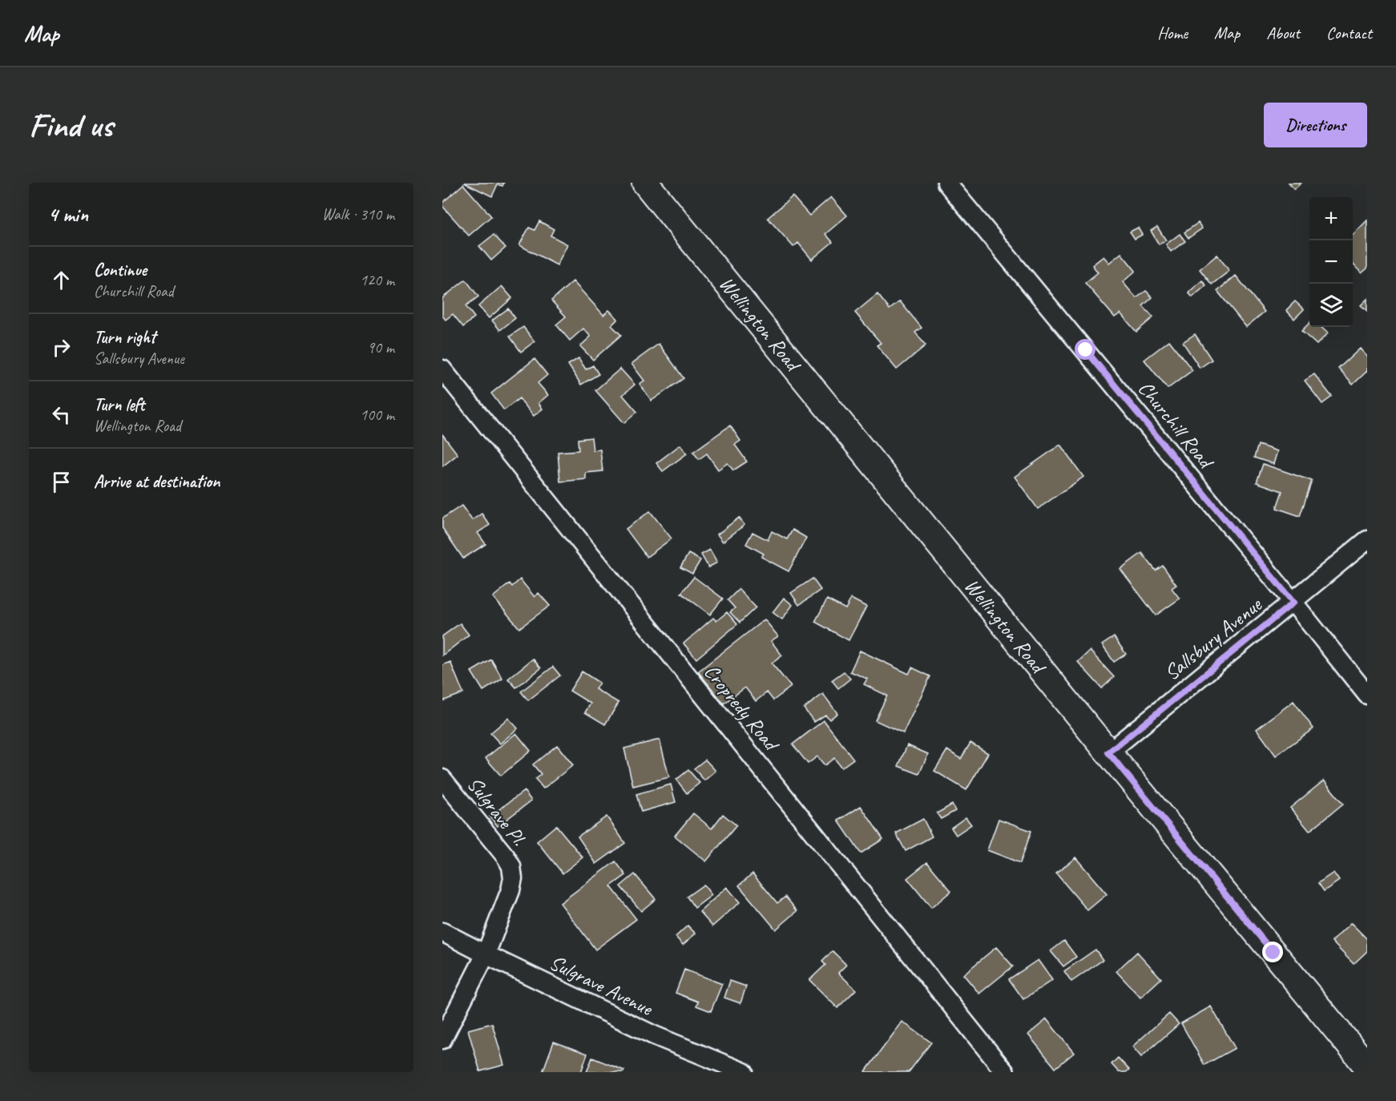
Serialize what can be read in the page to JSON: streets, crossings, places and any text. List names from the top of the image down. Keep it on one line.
{"streets":{"main road":["Wellington Road"],"street":["Churchill Road","Sallsbury Avenue","Cropredy Road","Sulgrave Pl.","Sulgrave Avenue"]},"crossings":[["Wellington Road","Sallsbury Avenue"],["Churchill Road","Sallsbury Avenue"],["Sulgrave Pl.","Sulgrave Avenue"]],"page":{"header":"Map","nav":["Home","Map","About","Contact"],"buttons":"Directions","title":"Find us","heading":["4 min","Walk · 310 m"],"map_buttons":["+","−"],"list":[["Continue","Churchill Road","120 m"],["Turn right","Sallsbury Avenue","90 m"],["Turn left","Wellington Road","100 m"],"Arrive at destination"]}}
